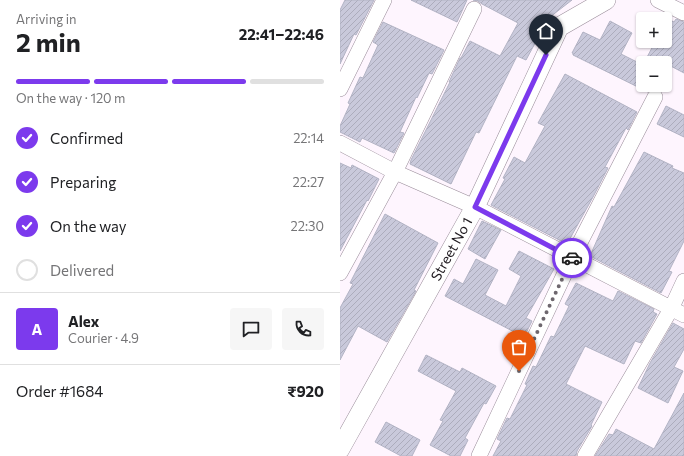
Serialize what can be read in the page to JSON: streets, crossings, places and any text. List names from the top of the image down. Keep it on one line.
{"streets":{"street":["Street No 1"]},"page":{"heading":["2 min","Arriving in","22:41–22:46"],"panel":["Alex","Courier · 4.9","Order #1684","₹920"],"map_buttons":["+","−"],"bar":"On the way · 120 m","list":[["Confirmed","22:14"],["Preparing","22:27"],["On the way","22:30"],"Delivered"],"round":"A"}}
